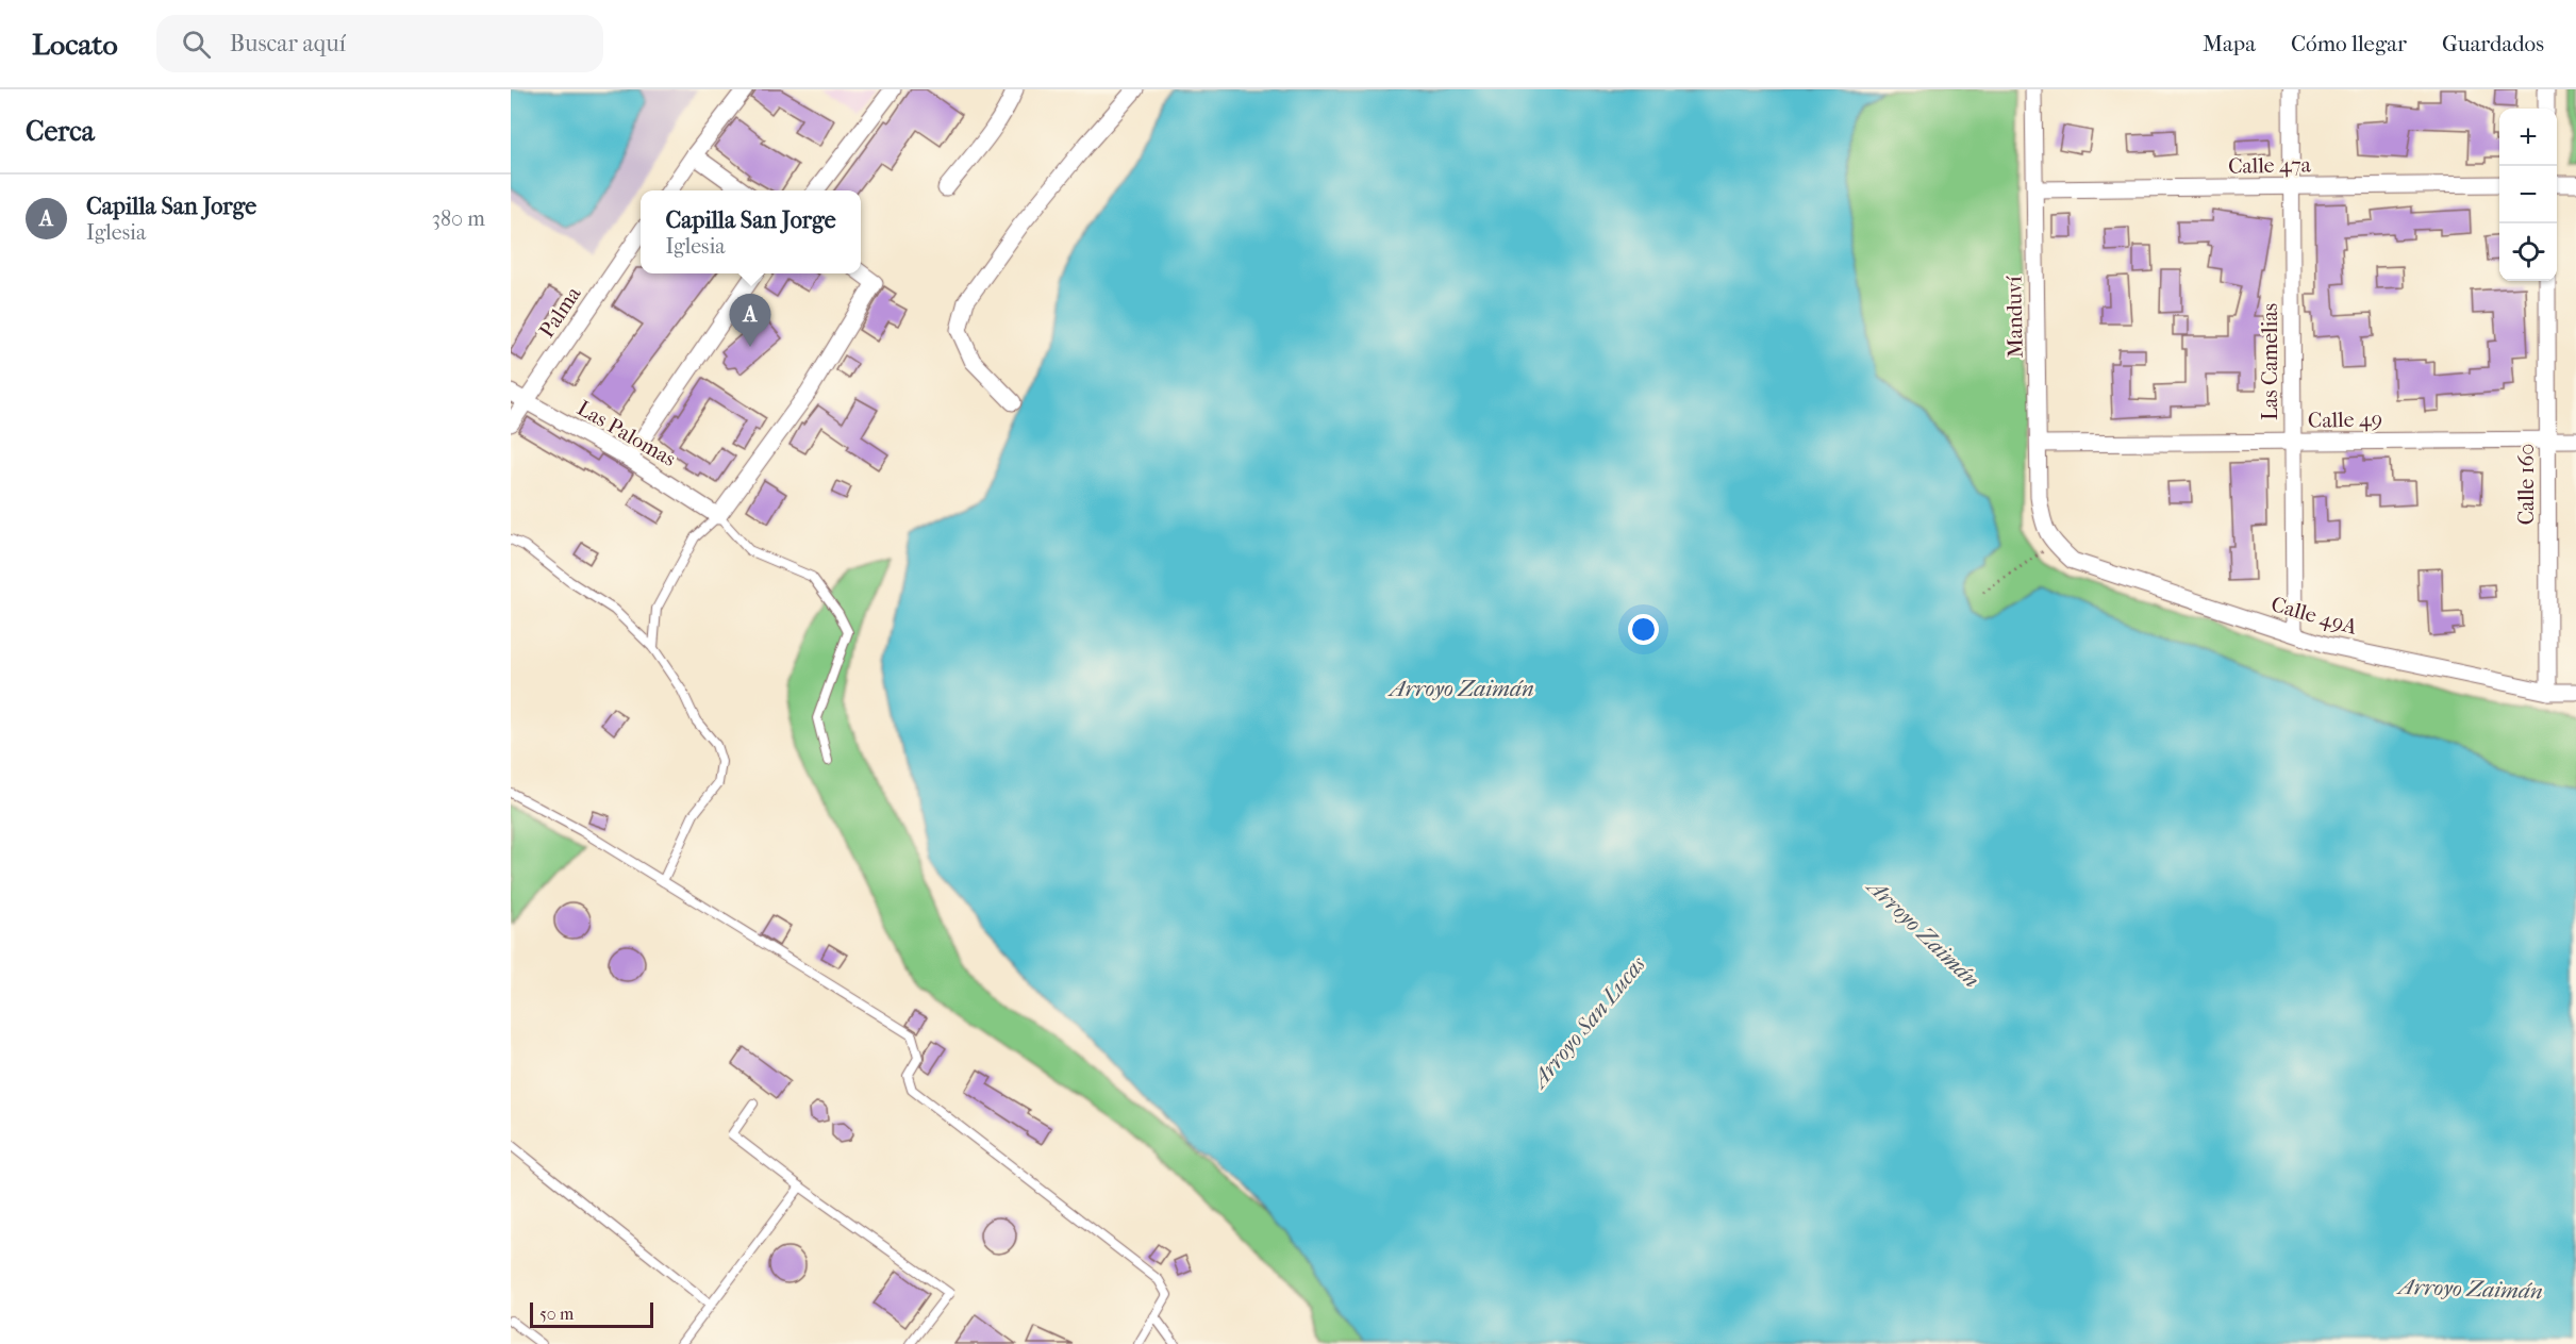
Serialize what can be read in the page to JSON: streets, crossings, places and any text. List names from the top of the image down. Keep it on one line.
{"streets":{"street":["Calle 47a","Palma","Manduví","Las Camelias","Calle 49","Las Palomas","Calle 160","Calle 49A"]},"crossings":[["Calle 47a","Manduví"],["Calle 47a","Las Camelias"],["Palma","Las Palomas"],["Manduví","Calle 49"],["Manduví","Calle 49A"],["Las Camelias","Calle 49"],["Las Camelias","Calle 49A"],["Calle 49","Calle 160"],["Calle 160","Calle 49A"]],"water":["Arroyo Zaimán","Arroyo San Lucas"],"scale_bar":"50 m","page":{"header":"Locato","search":"Buscar aquí","nav":["Mapa","Cómo llegar","Guardados"],"heading":"Cerca","map_buttons":["+","−"],"list":[{"mark":"A","name":"Capilla San Jorge","note":"Iglesia","value":"380 m"}],"popup":["Capilla San Jorge","Iglesia"],"pins":"A","scale":"50 m"}}
